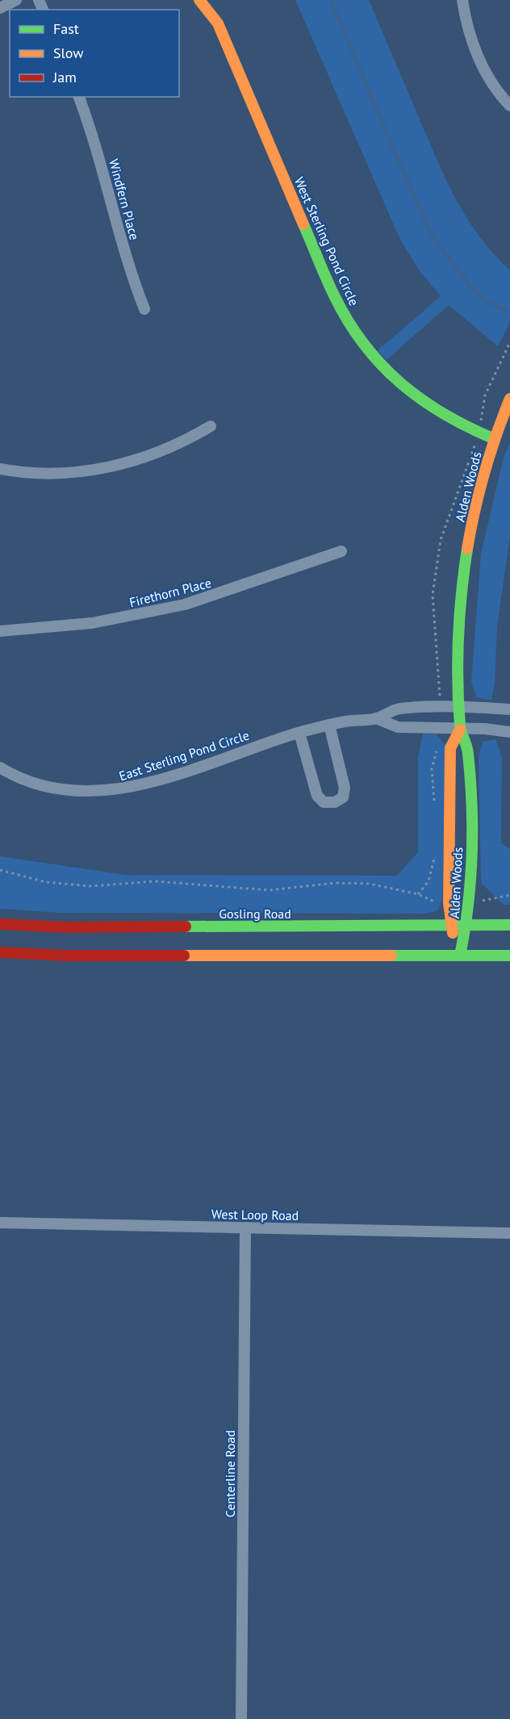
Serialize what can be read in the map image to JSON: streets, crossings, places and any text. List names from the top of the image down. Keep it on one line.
{"streets":{"street":["Windfern Place","West Sterling Pond Circle","Alden Woods","Firethorn Place","East Sterling Pond Circle","Gosling Road","West Loop Road","Centerline Road"]},"crossings":[["West Sterling Pond Circle","Alden Woods"],["Alden Woods","East Sterling Pond Circle"],["Alden Woods","Gosling Road"],["West Loop Road","Centerline Road"]],"legend":["Fast","Slow","Jam"]}
